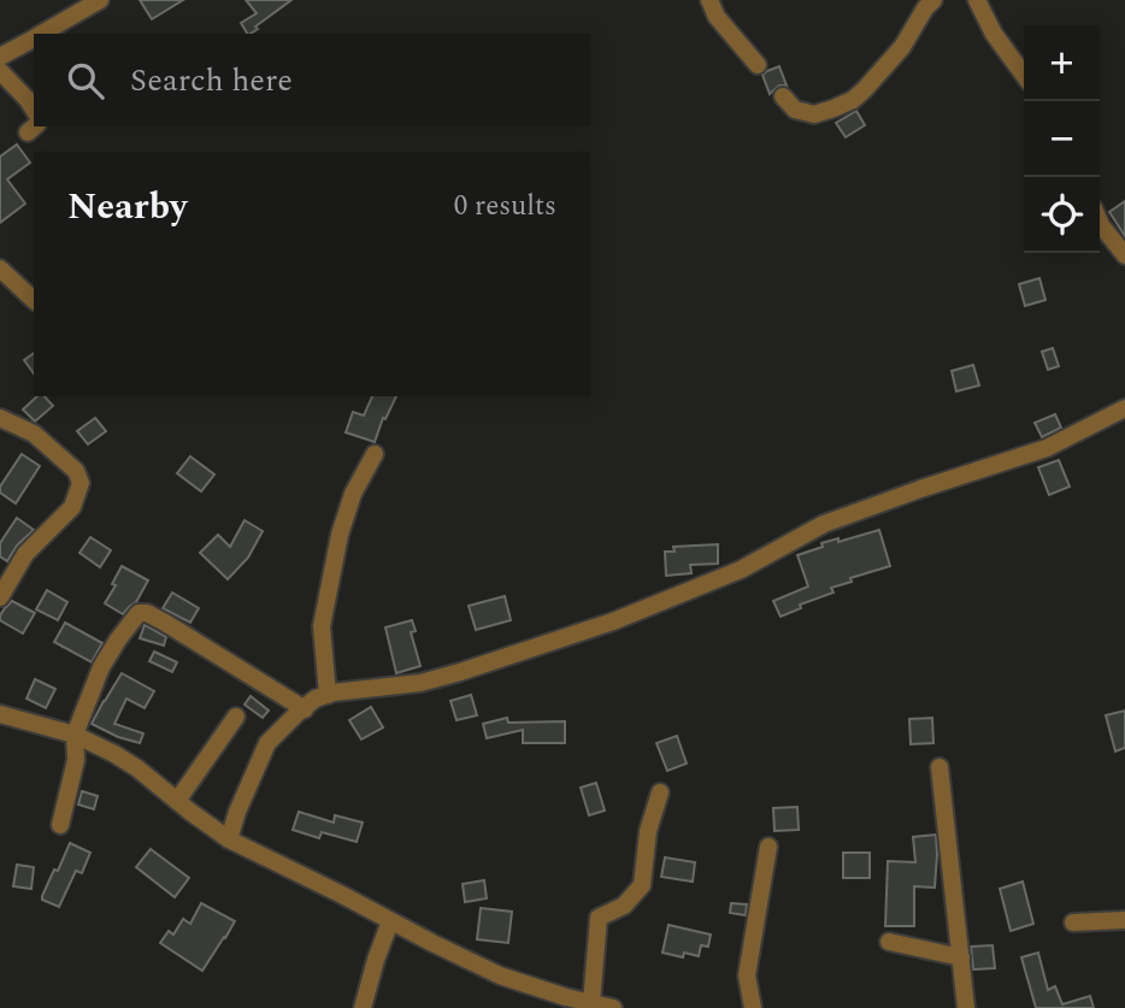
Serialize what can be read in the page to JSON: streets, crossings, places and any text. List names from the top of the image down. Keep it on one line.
{"page":{"map_buttons":["+","−"],"search":"Search here","heading":["Nearby","0 results"]}}
